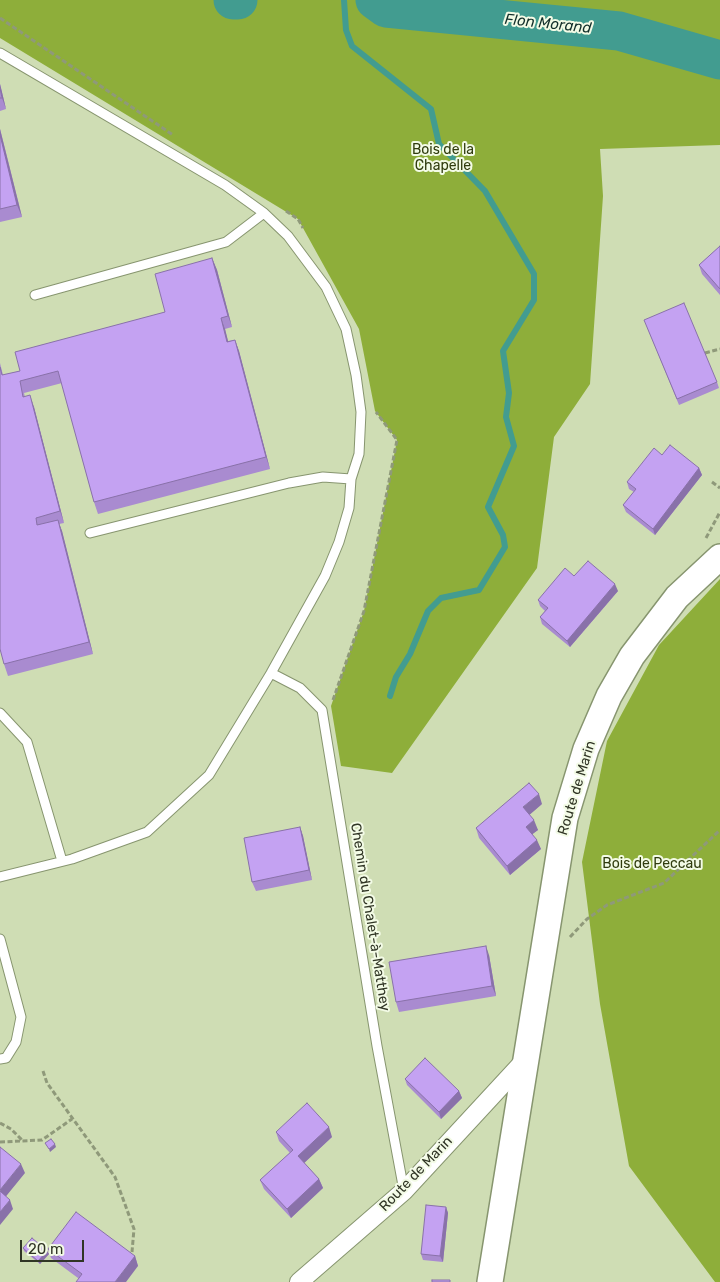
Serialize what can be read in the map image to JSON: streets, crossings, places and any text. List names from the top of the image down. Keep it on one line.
{"streets":{"main road":["Route de Marin"],"lane":["Chemin du Chalet-à-Matthey"]},"crossings":[["Route de Marin","Chemin du Chalet-à-Matthey"]],"water":["Flon Morand"],"parks":["Bois de la Chapelle","Bois de Peccau"],"scale_bar":"20 m"}
